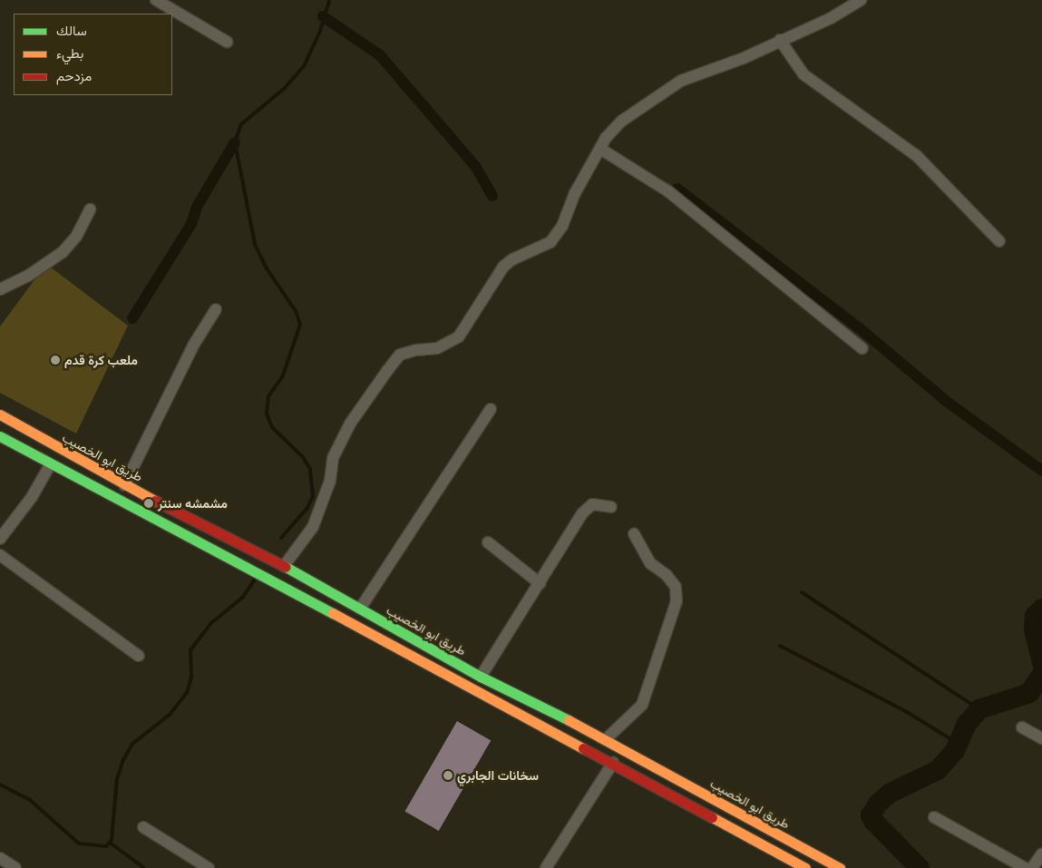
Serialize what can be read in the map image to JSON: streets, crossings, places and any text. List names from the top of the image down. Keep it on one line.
{"streets":{"main road":["طريق ابو الخصيب"]},"places":["ملعب كرة قدم","مشمشه سنتر","سخانات الجابري"],"legend":["سالك","بطيء","مزدحم"]}
